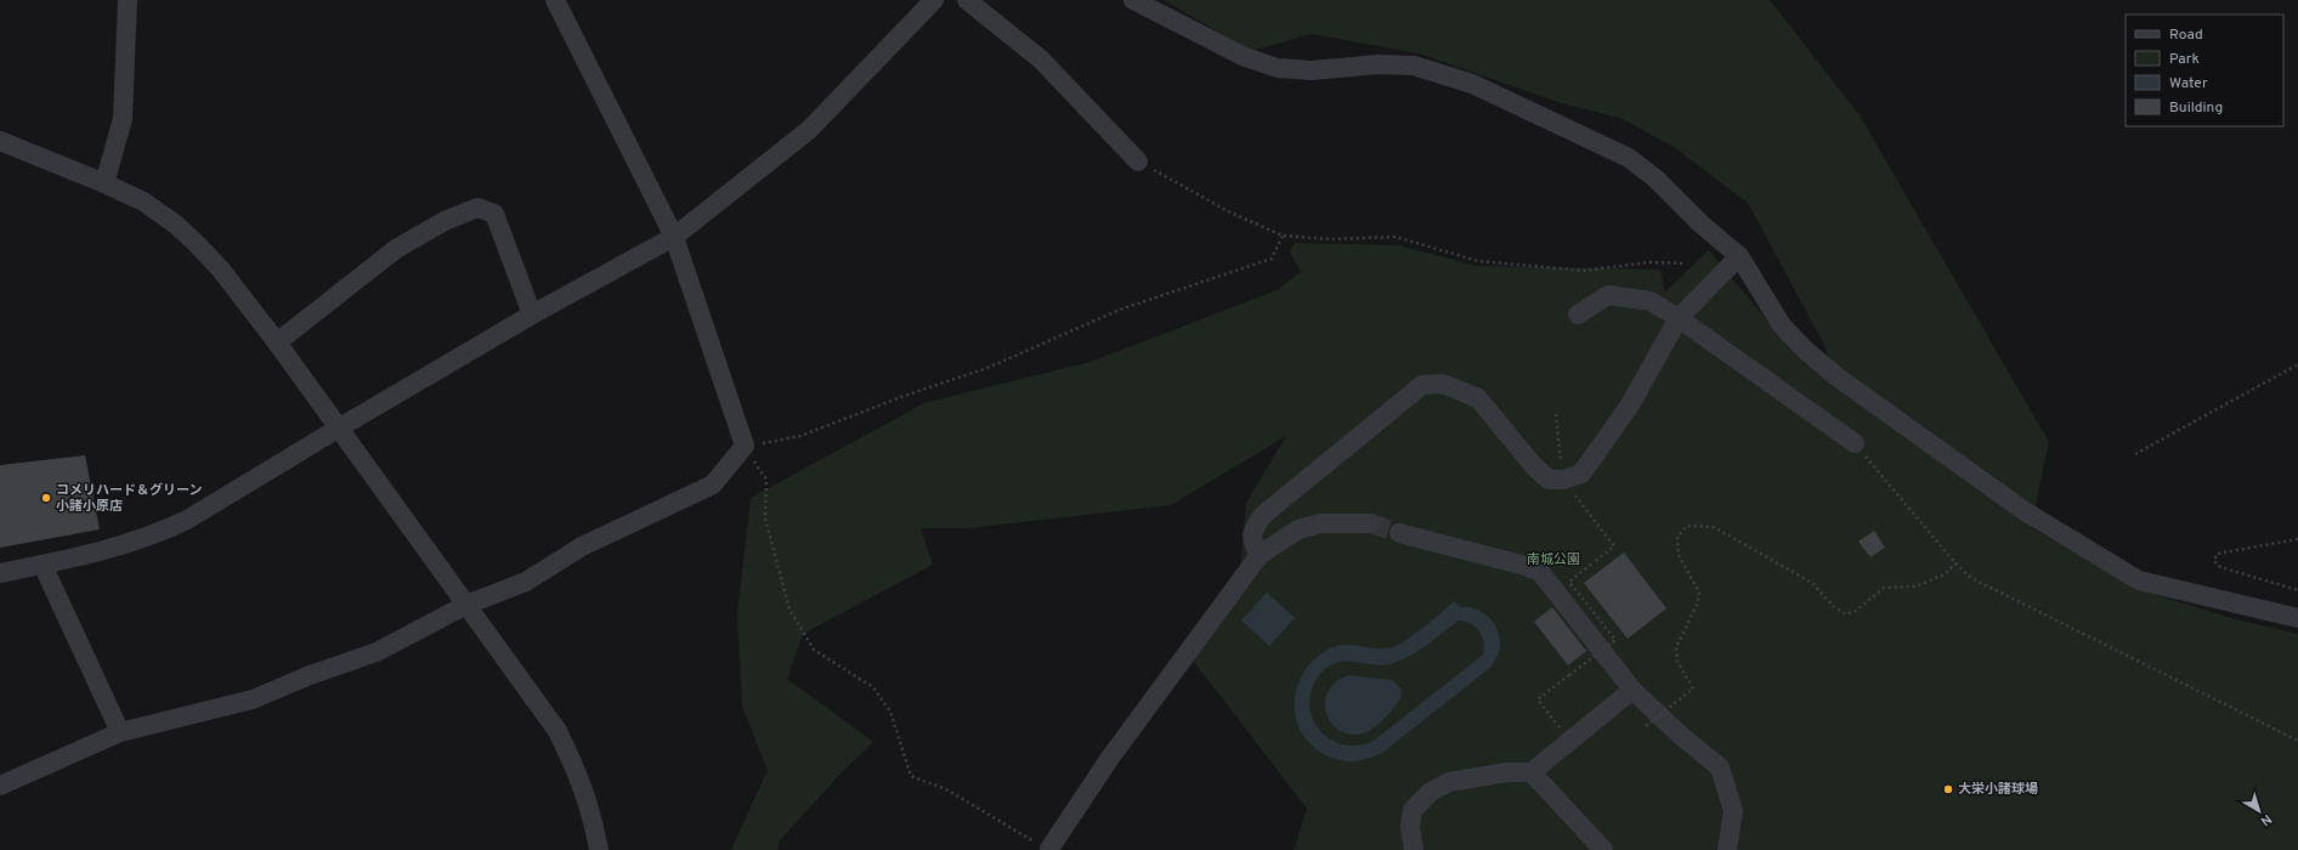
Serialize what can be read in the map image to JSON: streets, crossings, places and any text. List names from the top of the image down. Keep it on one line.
{"parks":["南城公園"],"places":["コメリハード＆グリーン 小諸小原店","大栄小諸球場"],"legend":["Road","Park","Water","Building"],"north":"bottom right"}
